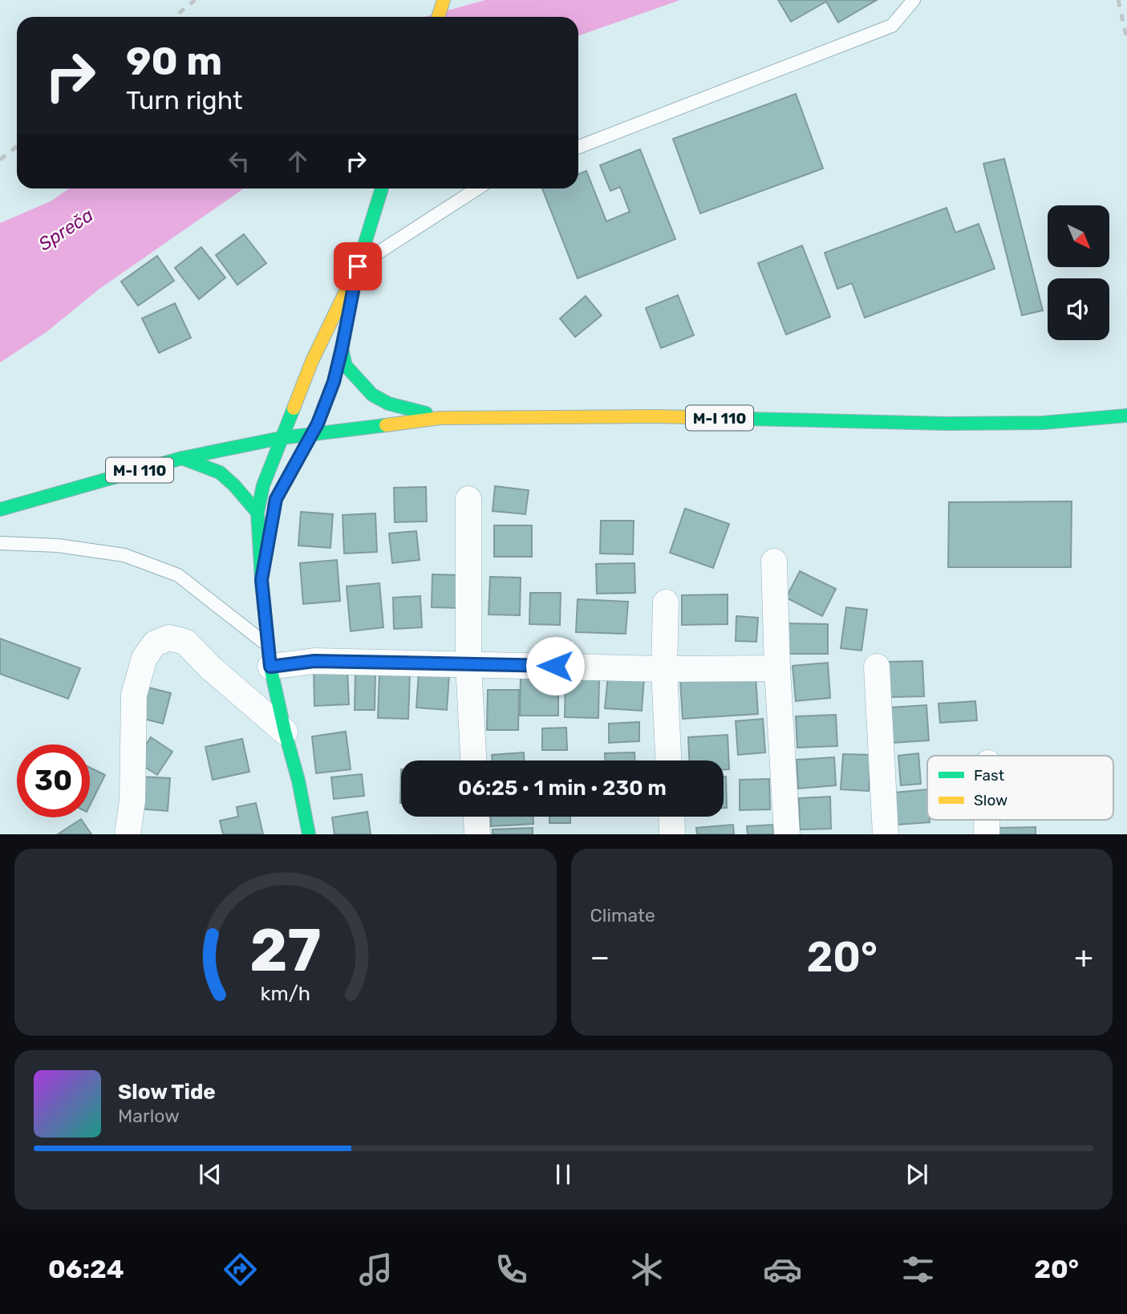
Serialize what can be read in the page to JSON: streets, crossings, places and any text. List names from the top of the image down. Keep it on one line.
{"streets":{"main road":["M-I 110"]},"water":["Spreča"],"legend":["Fast","Slow"],"north":"bottom right","page":{"turn":["90 m","Turn right"],"limit":"30","trip":"06:25 · 1 min · 230 m","tile":"Climate","heat":["−","20°","+"],"song":["Slow Tide","Marlow"],"tabs":["06:24","20°"],"gauge":["27","km/h"]}}
